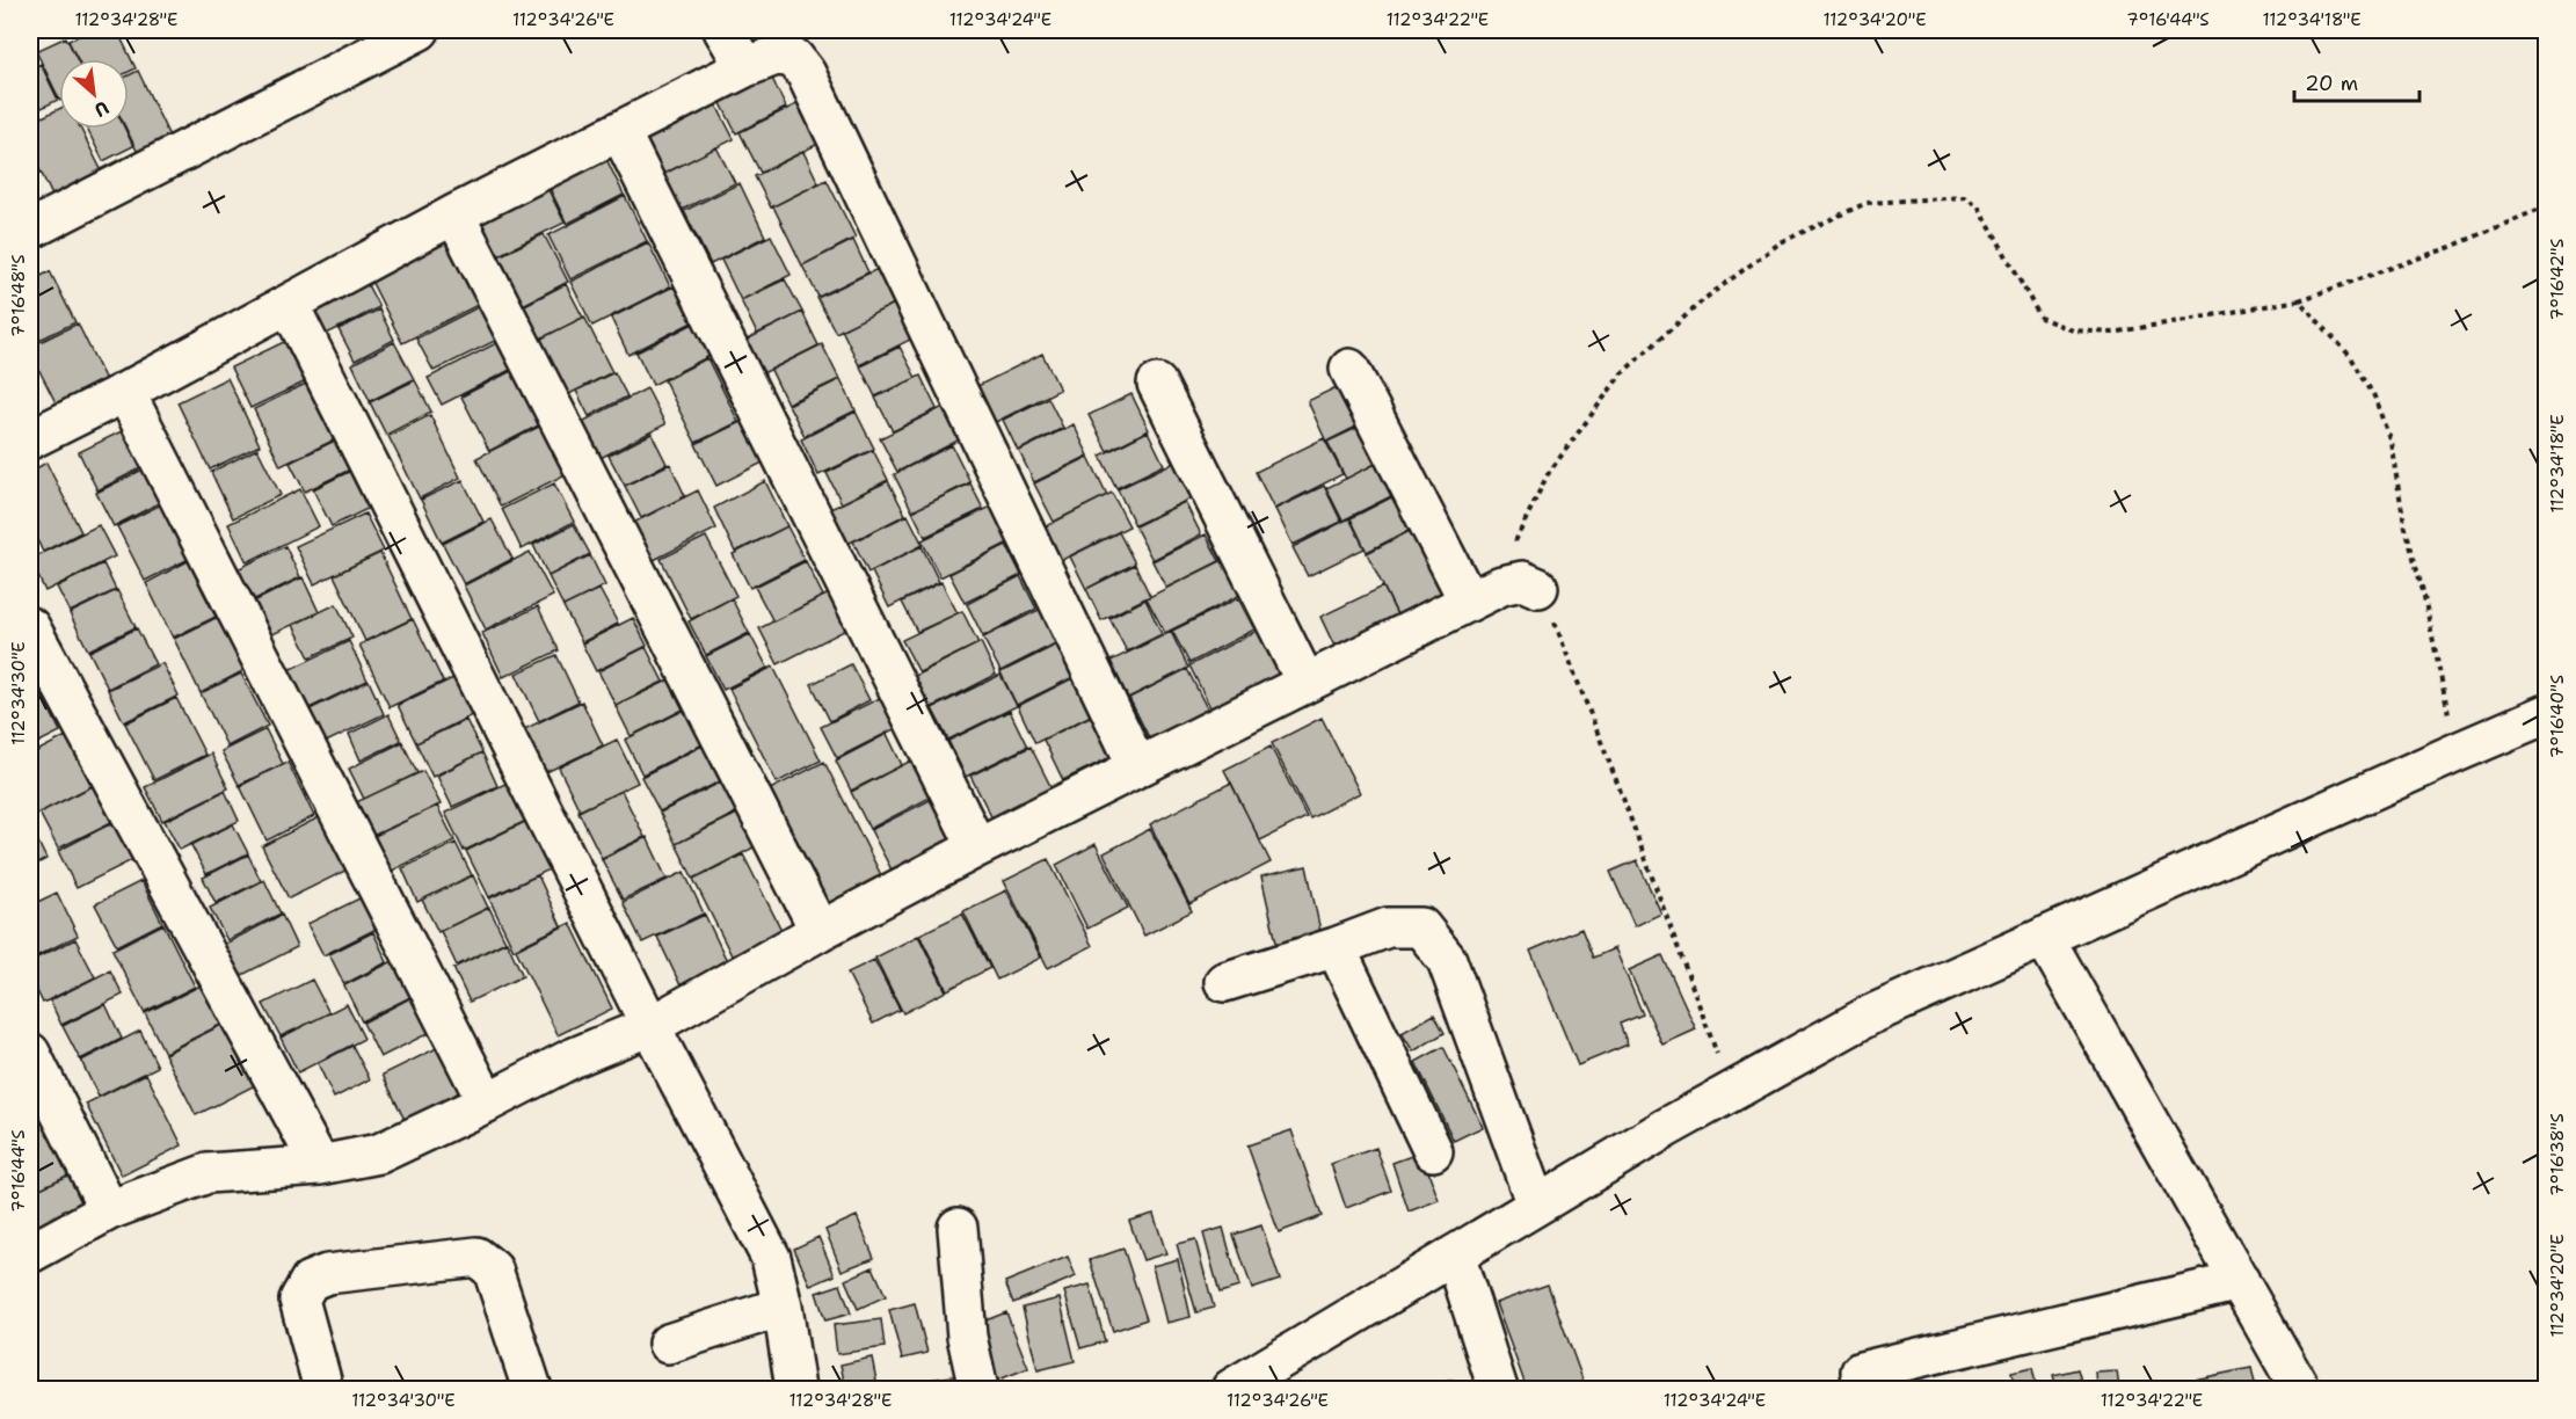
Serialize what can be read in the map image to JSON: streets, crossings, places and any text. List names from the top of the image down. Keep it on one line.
{"scale_bar":"20 m","north":"bottom right","coordinates":["112°34'28\"E","112°34'26\"E","112°34'24\"E","112°34'22\"E","112°34'20\"E","7°16'44\"S","112°34'18\"E","7°16'42\"S","7°16'48\"S","112°34'30\"E","7°16'40\"S","7°16'38\"S"]}
